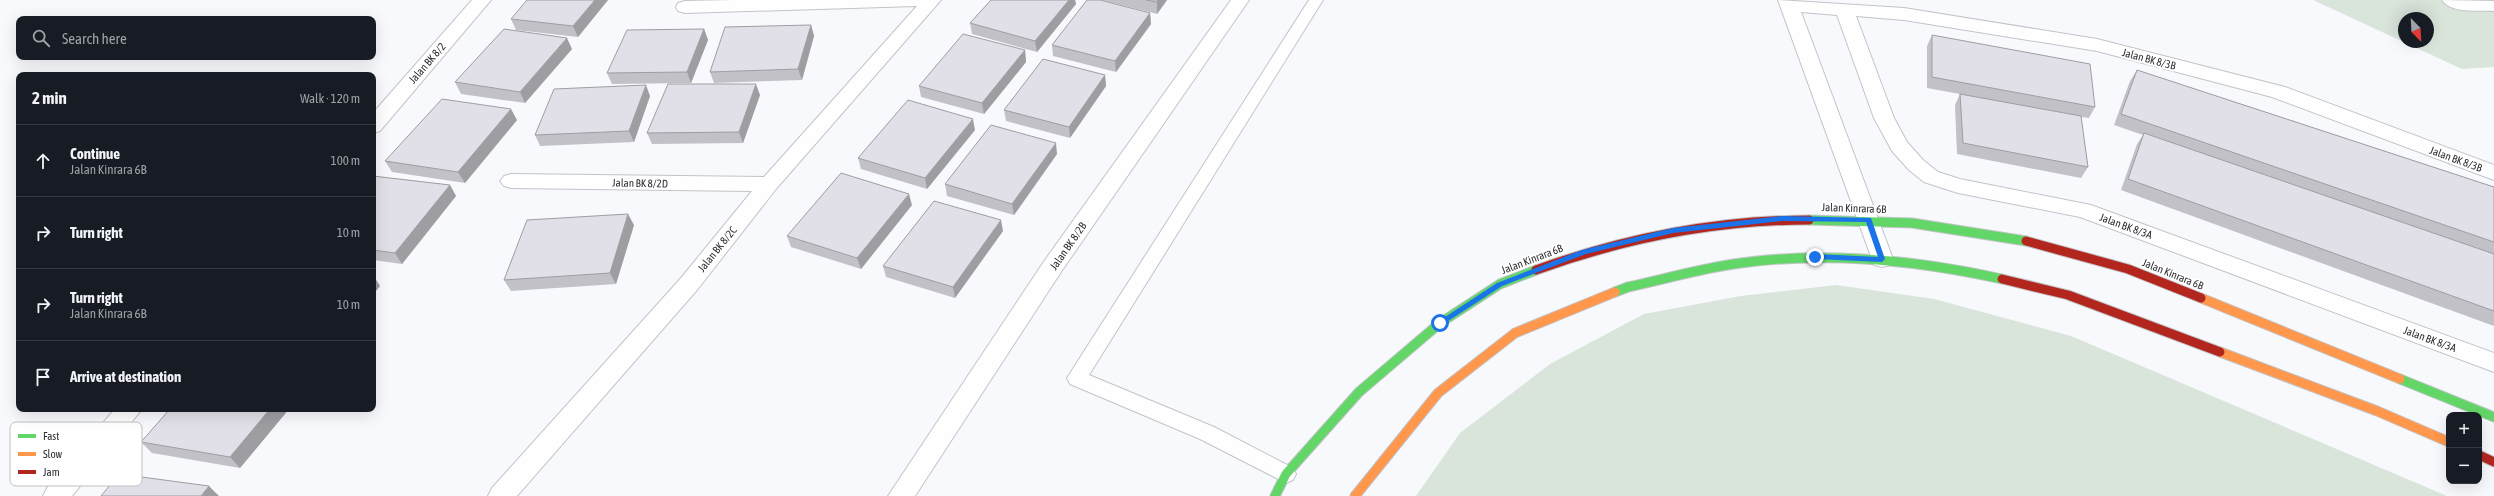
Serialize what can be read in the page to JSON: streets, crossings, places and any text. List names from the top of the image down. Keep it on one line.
{"streets":{"street":["Jalan BK 8/3B","Jalan BK 8/2","Jalan BK 8/2D","Jalan Kinrara 6B","Jalan BK 8/3A","Jalan BK 8/2B","Jalan BK 8/2C"]},"crossings":[["Jalan BK 8/3B","Jalan BK 8/3A"],["Jalan BK 8/2D","Jalan BK 8/2C"]],"legend":["Fast","Slow","Jam"],"north":"bottom right","page":{"search":"Search here","heading":["2 min","Walk · 120 m"],"list":[["Continue","Jalan Kinrara 6B","100 m"],["Turn right","10 m"],["Turn right","Jalan Kinrara 6B","10 m"],"Arrive at destination"],"map_buttons":["+","−"]}}
